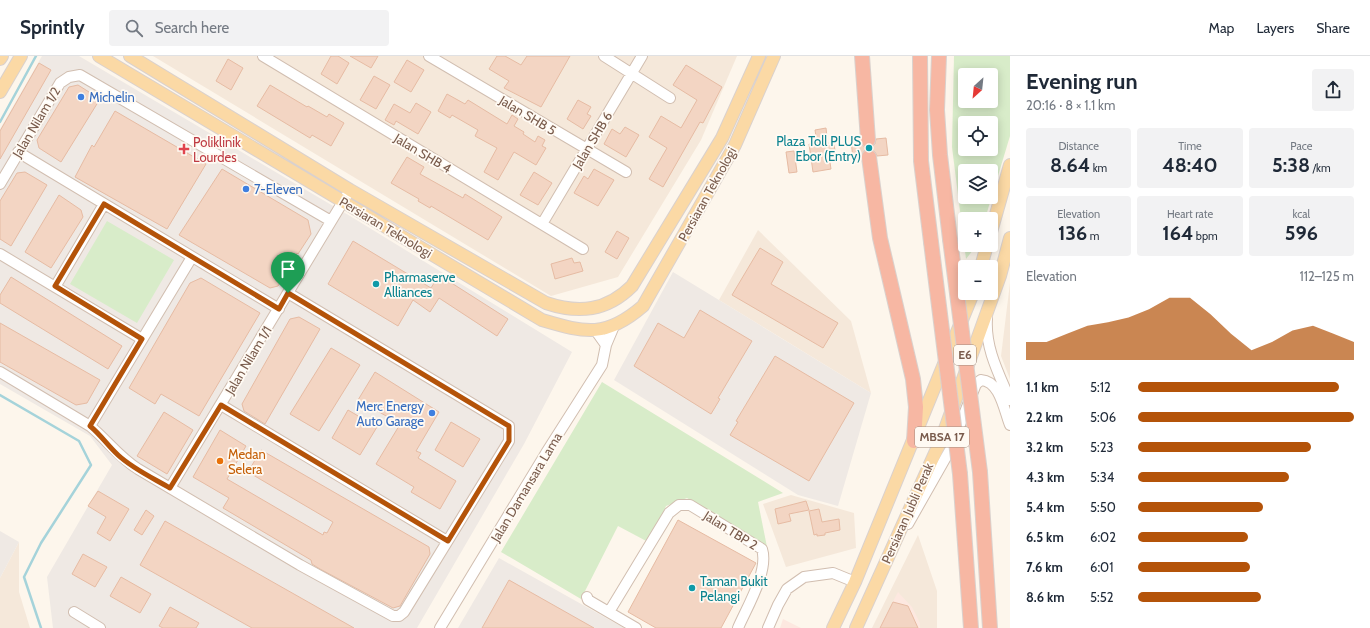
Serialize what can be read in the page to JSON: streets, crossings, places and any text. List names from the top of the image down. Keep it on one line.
{"streets":{"highway":["E6"],"main road":["Persiaran Teknologi","MBSA 17","Persiaran Jubli Perak"],"street":["Jalan SHB 5","Jalan Nilam 1/2","Jalan SHB 6","Jalan SHB 4","Jalan Nilam 1/1","Jalan Damansara Lama","Jalan TBP 2"]},"crossings":[["Jalan SHB 5","Jalan SHB 6"],["Jalan Nilam 1/2","Jalan Nilam 1/1"],["Jalan SHB 6","Jalan SHB 4"],["Persiaran Teknologi","Jalan Nilam 1/1"],["Persiaran Teknologi","Jalan Damansara Lama"]],"places":{"other":["Michelin","Plaza Toll PLUS Ebor (Entry)","7-Eleven","Pharmaserve Alliances","Merc Energy Auto Garage","Medan Selera","Taman Bukit Pelangi"],"health":["Poliklinik Lourdes"]},"north":"bottom left","page":{"header":"Sprintly","search":"Search here","nav":["Map","Layers","Share"],"heading":["Evening run","20:16 · 8 × 1.1 km"],"map_buttons":["+","−"],"stats":[["Distance","8.64 km"],["Time","48:40"],["Pace","5:38 /km"],["Elevation","136 m"],["Heart rate","164 bpm"],["kcal","596"]],"chart":["Elevation","112–125 m"],"list":[{"name":"1.1 km","note":"5:12"},{"name":"2.2 km","note":"5:06"},{"name":"3.2 km","note":"5:23"},{"name":"4.3 km","note":"5:34"},{"name":"5.4 km","note":"5:50"},{"name":"6.5 km","note":"6:02"},{"name":"7.6 km","note":"6:01"},{"name":"8.6 km","note":"5:52"}]}}
